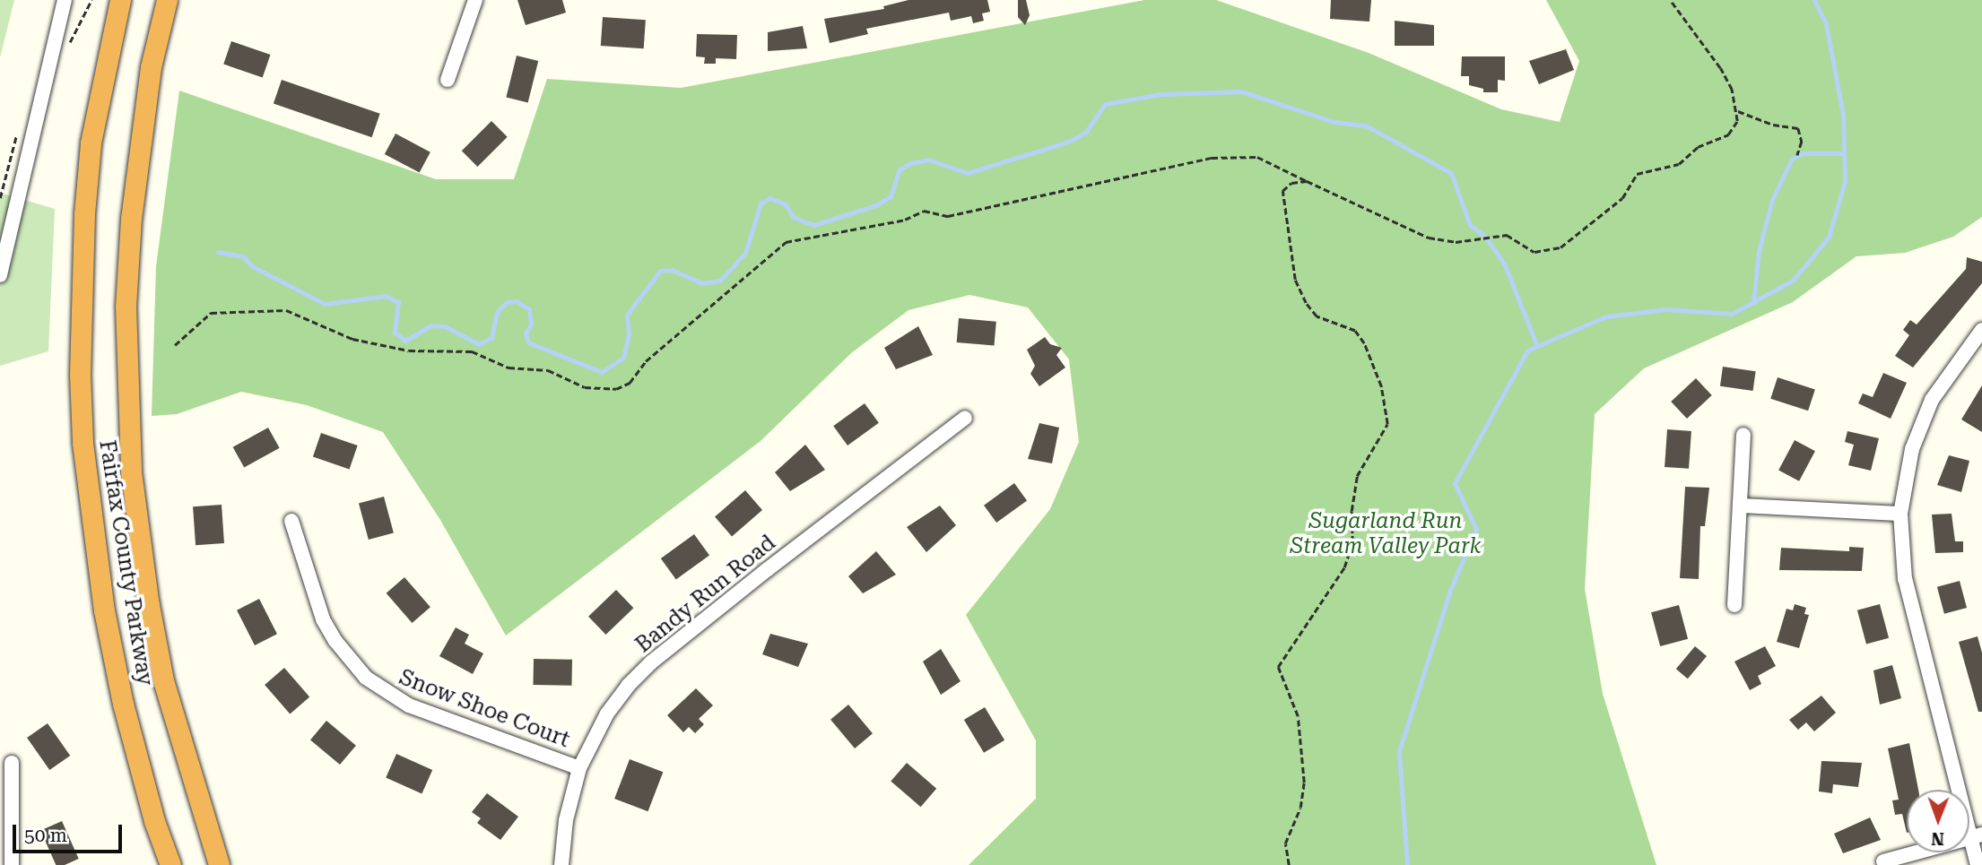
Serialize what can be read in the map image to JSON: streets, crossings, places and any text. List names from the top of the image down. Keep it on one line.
{"streets":{"highway":["Fairfax County Parkway"],"street":["Bandy Run Road","Snow Shoe Court"]},"crossings":[["Bandy Run Road","Snow Shoe Court"]],"parks":["Sugarland Run Stream Valley Park"],"scale_bar":"50 m","north":"bottom"}
